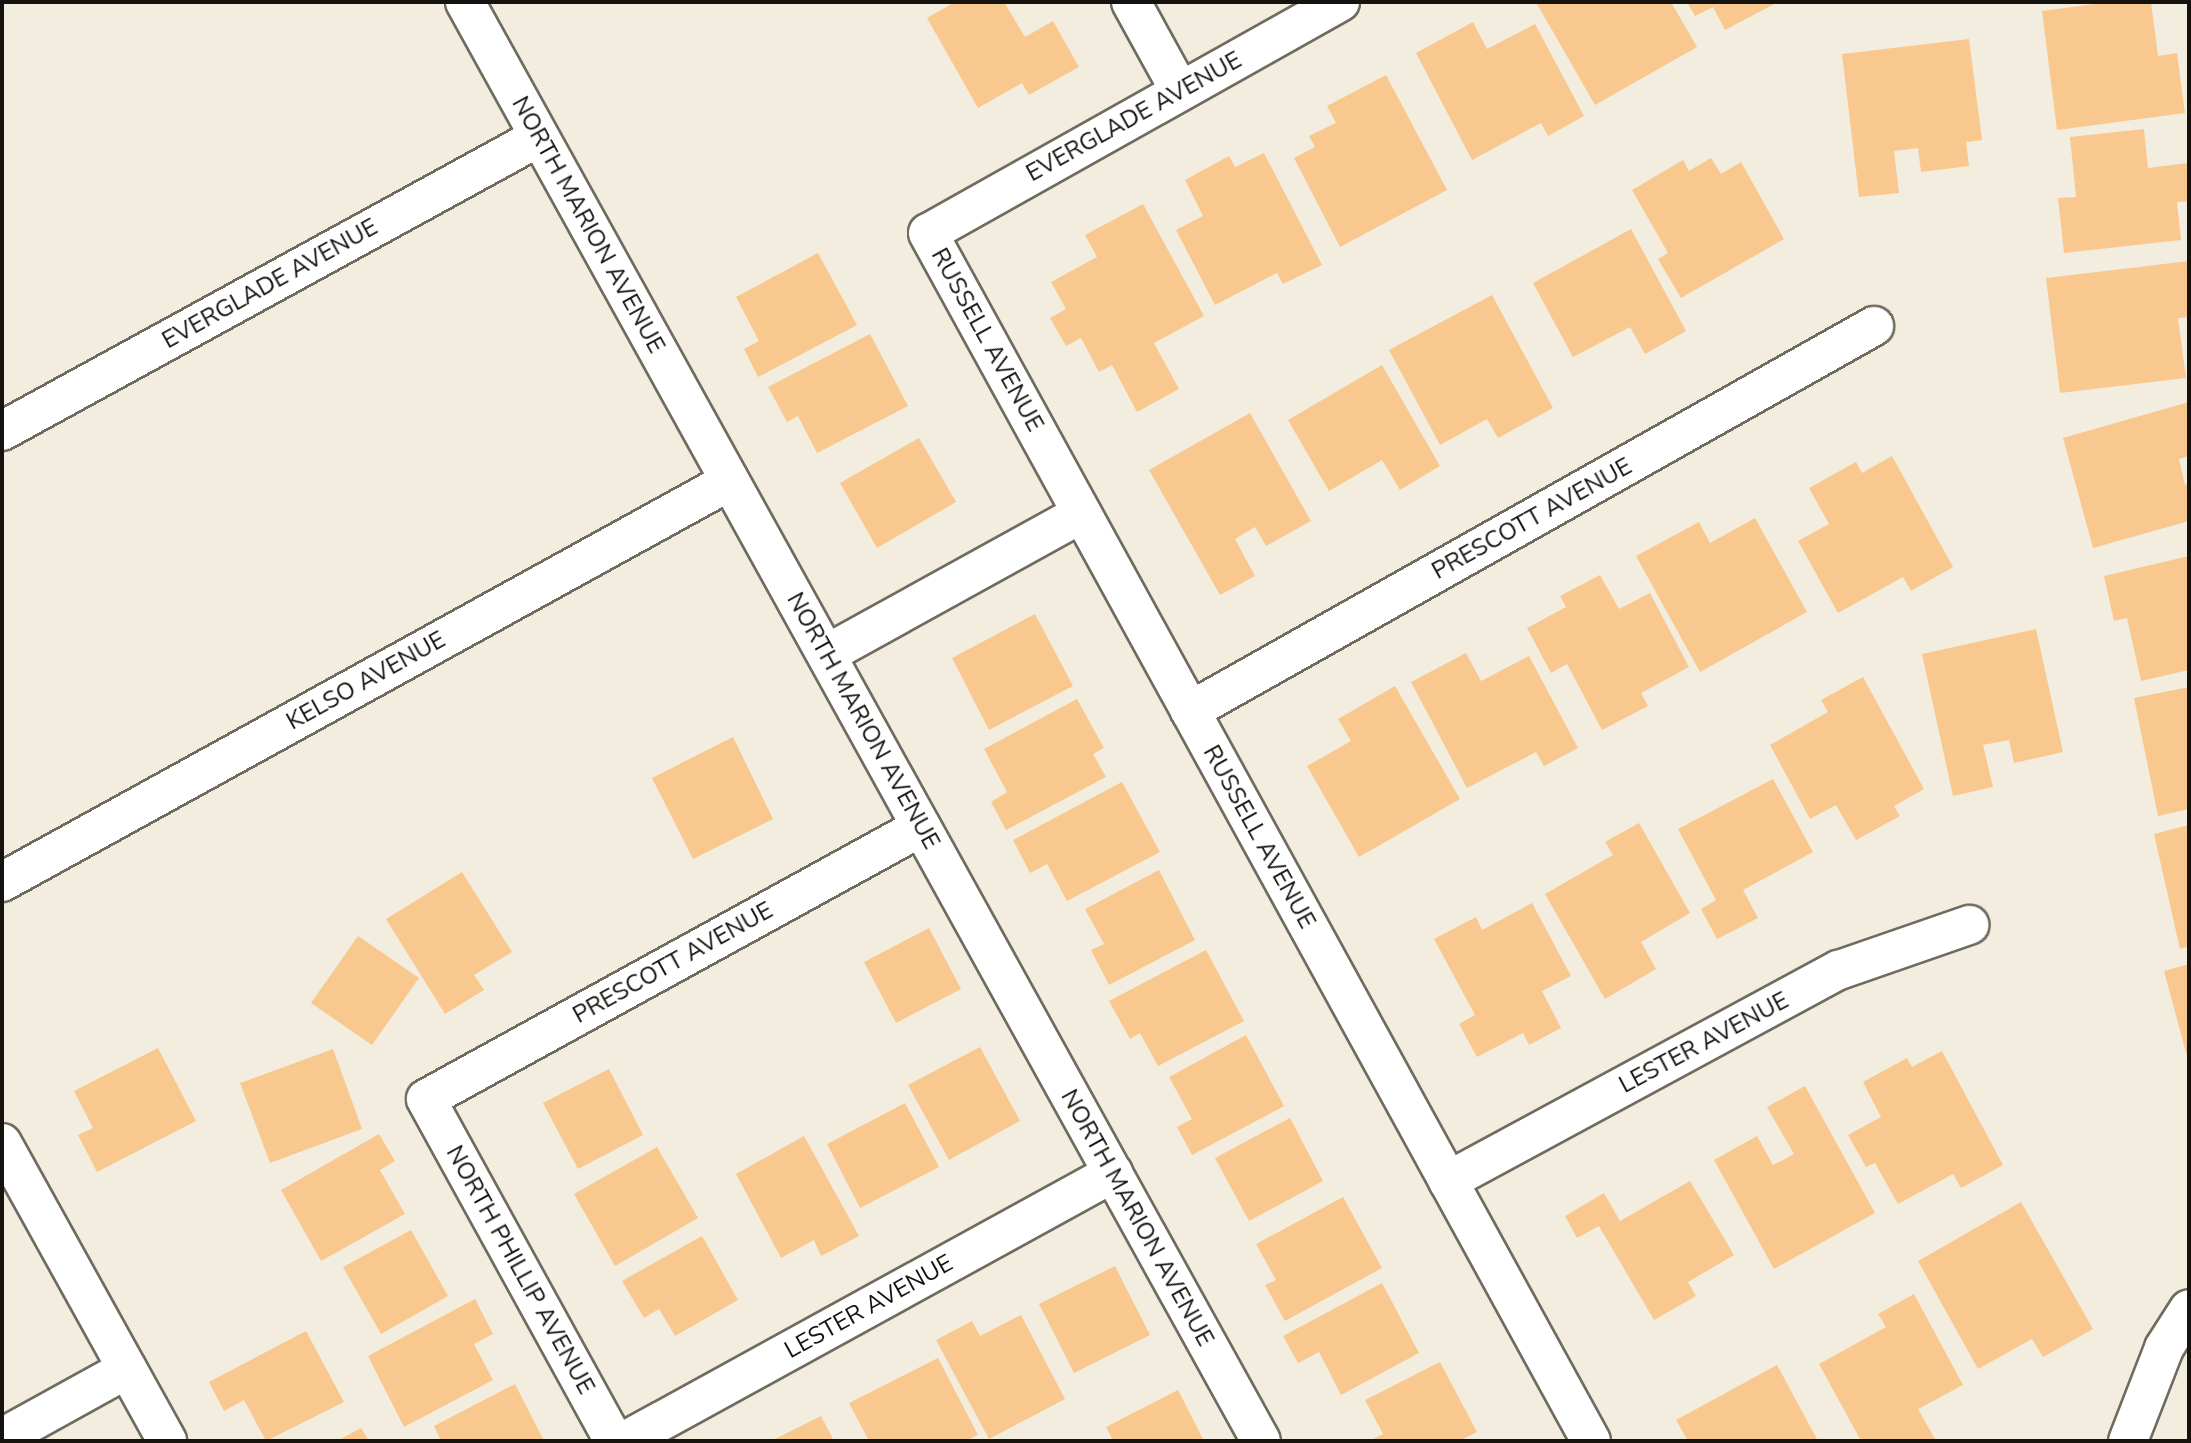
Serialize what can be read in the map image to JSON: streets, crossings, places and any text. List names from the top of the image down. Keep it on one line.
{"streets":{"street":["EVERGLADE AVENUE","NORTH MARION AVENUE","RUSSELL AVENUE","PRESCOTT AVENUE","KELSO AVENUE","LESTER AVENUE","NORTH PHILLIP AVENUE"]},"crossings":[["EVERGLADE AVENUE","NORTH MARION AVENUE"],["EVERGLADE AVENUE","RUSSELL AVENUE"],["NORTH MARION AVENUE","PRESCOTT AVENUE"],["NORTH MARION AVENUE","KELSO AVENUE"],["NORTH MARION AVENUE","LESTER AVENUE"],["RUSSELL AVENUE","PRESCOTT AVENUE"],["RUSSELL AVENUE","LESTER AVENUE"],["PRESCOTT AVENUE","NORTH PHILLIP AVENUE"]]}
